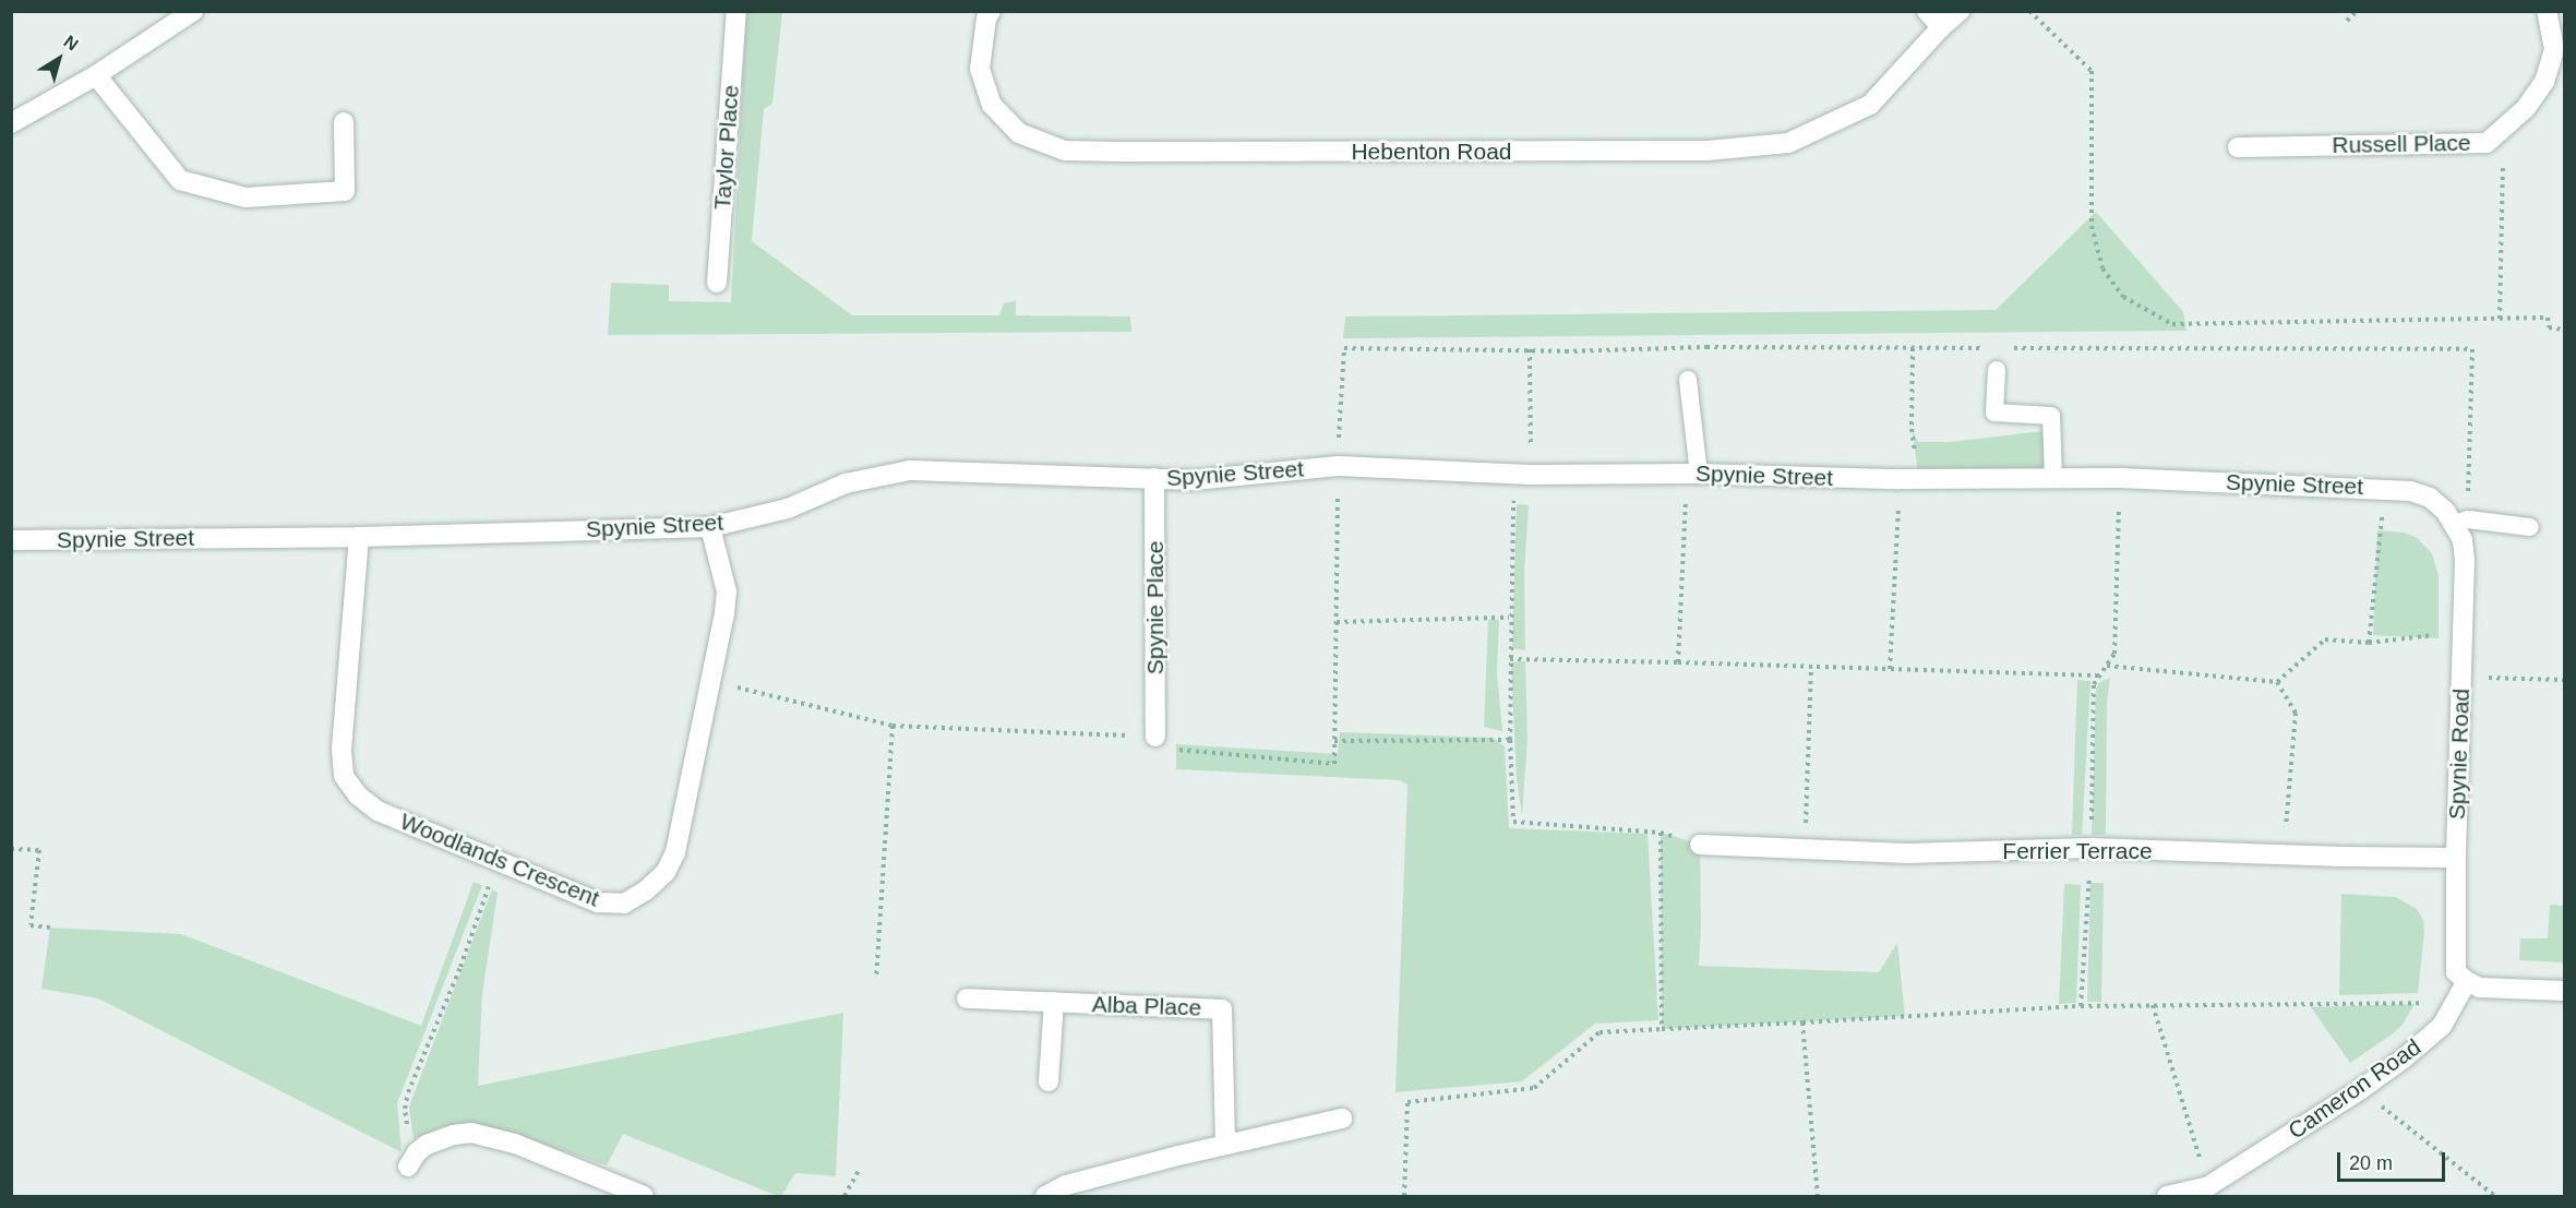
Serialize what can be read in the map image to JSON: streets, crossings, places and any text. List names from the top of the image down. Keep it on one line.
{"streets":{"street":["Russell Place","Taylor Place","Hebenton Road","Spynie Street","Spynie Place","Spynie Road","Ferrier Terrace","Woodlands Crescent","Alba Place","Cameron Road"]},"crossings":[["Spynie Street","Spynie Place"],["Spynie Street","Spynie Road"],["Spynie Street","Woodlands Crescent"],["Spynie Road","Ferrier Terrace"],["Spynie Road","Cameron Road"]],"scale_bar":"20 m","north":"top right"}
